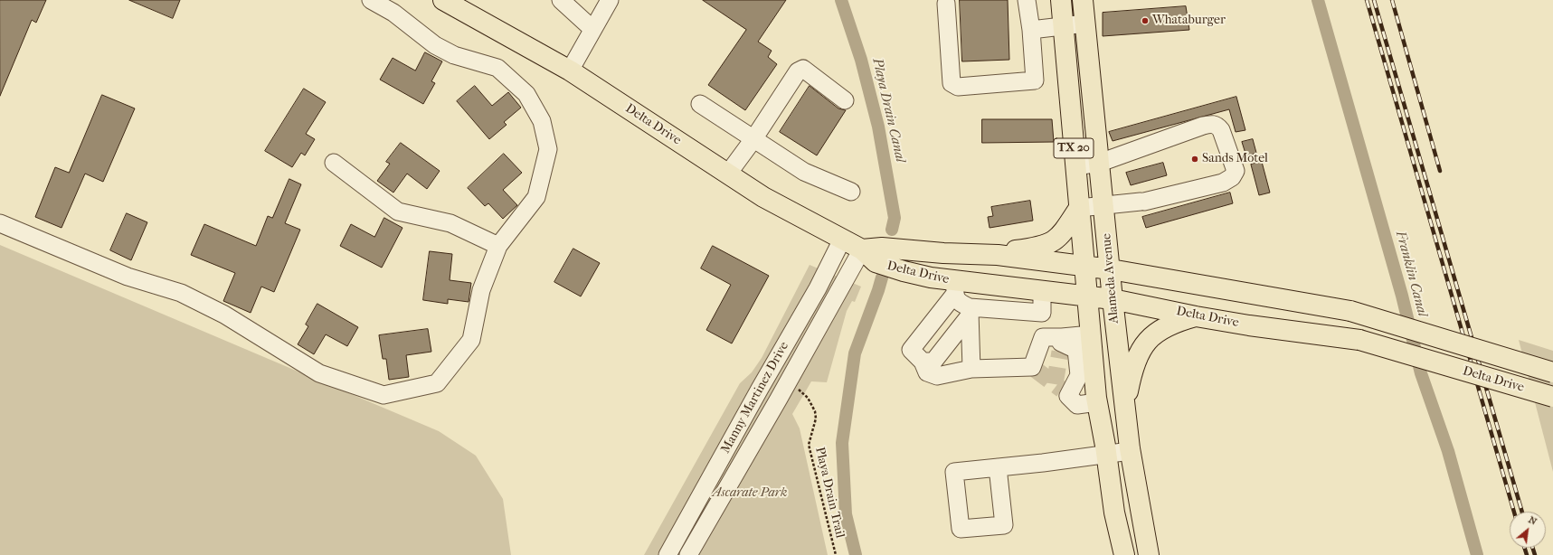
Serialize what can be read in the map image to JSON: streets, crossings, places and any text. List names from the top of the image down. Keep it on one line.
{"streets":{"main road":["Delta Drive","TX 20","Alameda Avenue"],"street":["Manny Martinez Drive"],"path":["Playa Drain Trail"]},"crossings":[["Delta Drive","Alameda Avenue"],["Delta Drive","Manny Martinez Drive"],["Manny Martinez Drive","Playa Drain Trail"]],"water":["Playa Drain Canal","Franklin Canal"],"parks":["Ascarate Park"],"places":["Whataburger","Sands Motel"],"north":"top right"}
